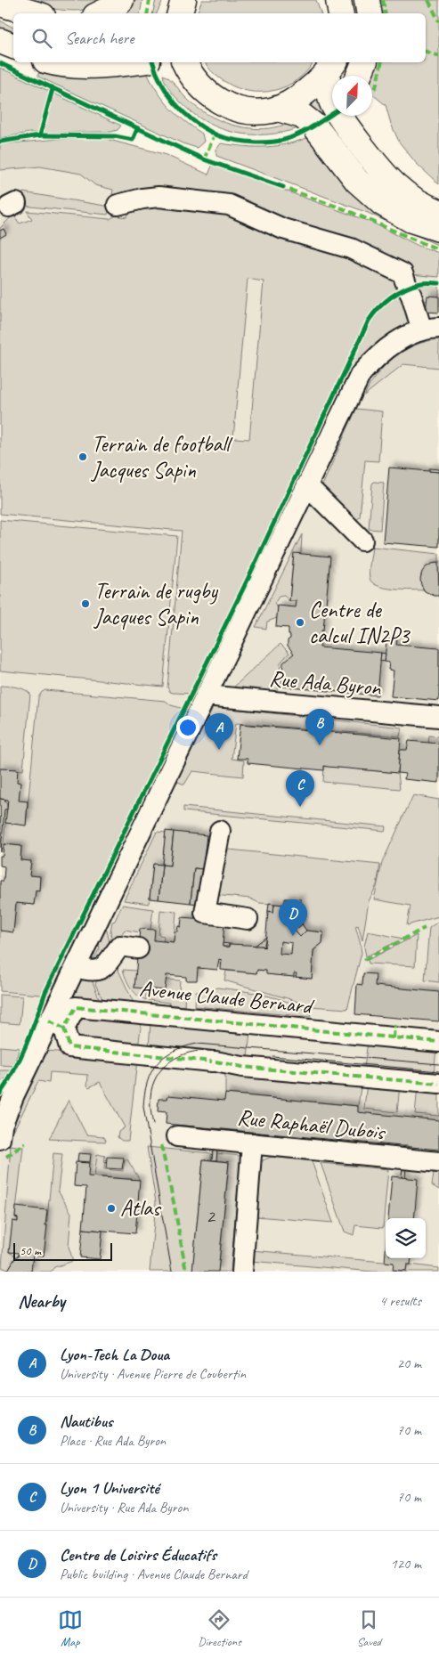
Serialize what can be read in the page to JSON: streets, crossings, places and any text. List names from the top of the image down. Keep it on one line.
{"streets":{"street":["Rue Ada Byron","Avenue Claude Bernard","Rue Raphaël Dubois"]},"places":["Terrain de football Jacques Sapin","Terrain de rugby Jacques Sapin","Centre de calcul IN2P3","Atlas"],"house_numbers":["2"],"scale_bar":"50 m","north":"top right","page":{"search":"Search here","pins":["B","A","C","D"],"scale":"50 m","heading":["Nearby","4 results"],"list":[{"mark":"A","name":"Lyon-Tech La Doua","note":"University · Avenue Pierre de Coubertin","value":"20 m"},{"mark":"B","name":"Nautibus","note":"Place · Rue Ada Byron","value":"70 m"},{"mark":"C","name":"Lyon 1 Université","note":"University · Rue Ada Byron","value":"70 m"},{"mark":"D","name":"Centre de Loisirs Éducatifs","note":"Public building · Avenue Claude Bernard","value":"120 m"}],"nav":["Map","Directions","Saved"]}}
